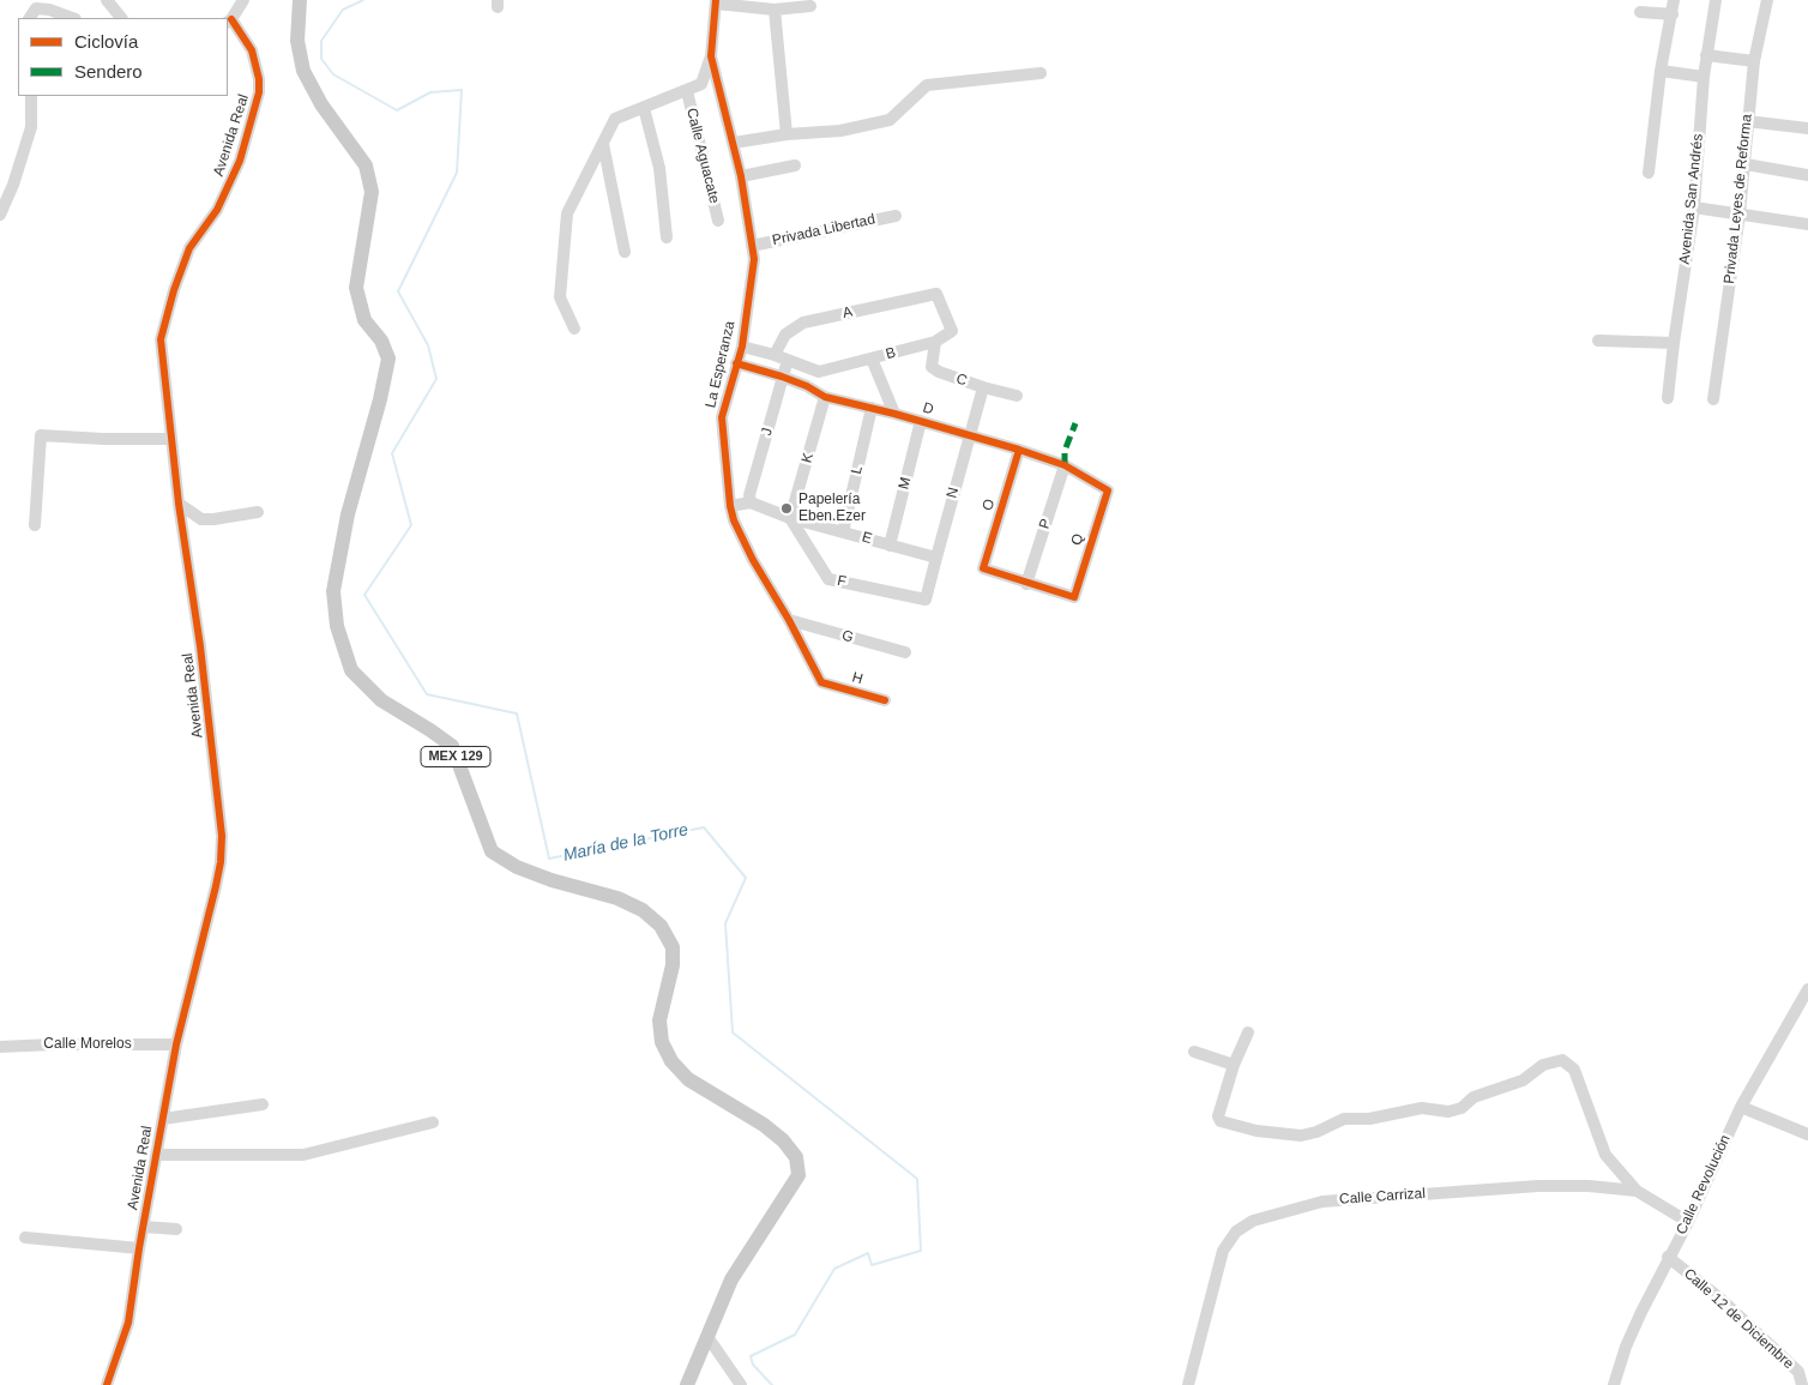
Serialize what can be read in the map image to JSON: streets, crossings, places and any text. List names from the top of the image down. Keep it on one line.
{"streets":{"main road":["MEX 129"],"street":["Avenida Real","Calle Aguacate","Avenida San Andrés","Privada Leyes de Reforma","Privada Libertad","A","B","La Esperanza","C","D","J","K","L","M","N","O","P","E","Q","F","G","H","Calle Morelos","Calle Revolución","Calle Carrizal","Calle 12 de Diciembre"]},"crossings":[["Avenida Real","Calle Morelos"],["Privada Libertad","La Esperanza"],["A","B"],["A","C"],["B","C"],["B","J"],["La Esperanza","D"],["La Esperanza","G"],["La Esperanza","H"],["C","N"],["D","J"],["D","K"],["D","L"],["D","M"],["D","N"],["D","O"],["D","P"],["D","Q"],["J","E"],["K","E"],["K","F"],["L","E"],["M","E"],["N","E"],["N","F"],["O","P"],["O","Q"],["P","Q"],["E","F"],["Calle Revolución","Calle Carrizal"],["Calle Revolución","Calle 12 de Diciembre"]],"water":["María de la Torre"],"places":["Papelería Eben.Ezer"],"legend":["Ciclovía","Sendero"]}
